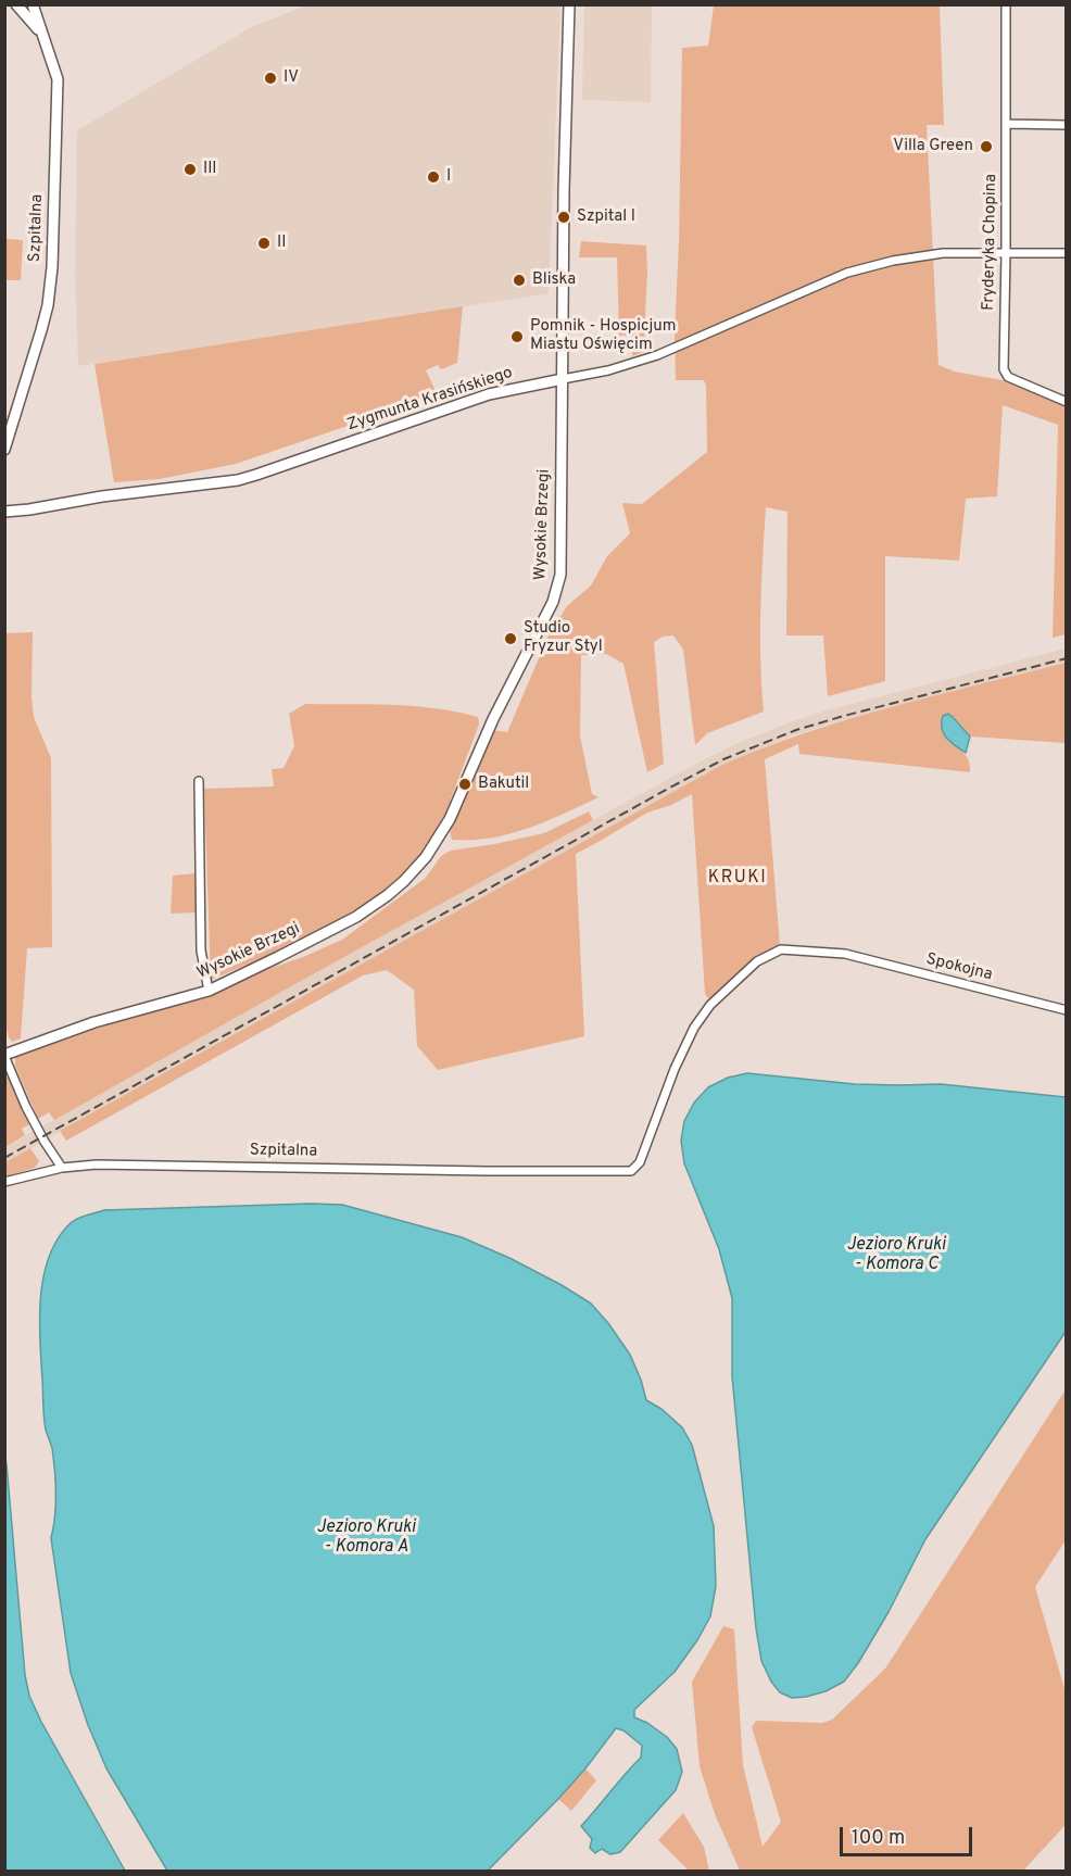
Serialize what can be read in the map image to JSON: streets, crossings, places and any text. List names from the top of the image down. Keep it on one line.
{"streets":{"street":["Szpitalna","Fryderyka Chopina","Zygmunta Krasińskiego","Wysokie Brzegi","Spokojna"]},"crossings":[["Szpitalna","Spokojna"],["Fryderyka Chopina","Zygmunta Krasińskiego"],["Zygmunta Krasińskiego","Wysokie Brzegi"]],"districts":["KRUKI"],"water":["Jezioro Kruki - Komora C","Jezioro Kruki - Komora A"],"places":["IV","Villa Green","III","I","Szpital I","II","Bliska","Pomnik - Hospicjum Miastu Oświęcim","Studio Fryzur Styl","Bakutil"],"scale_bar":"100 m"}
